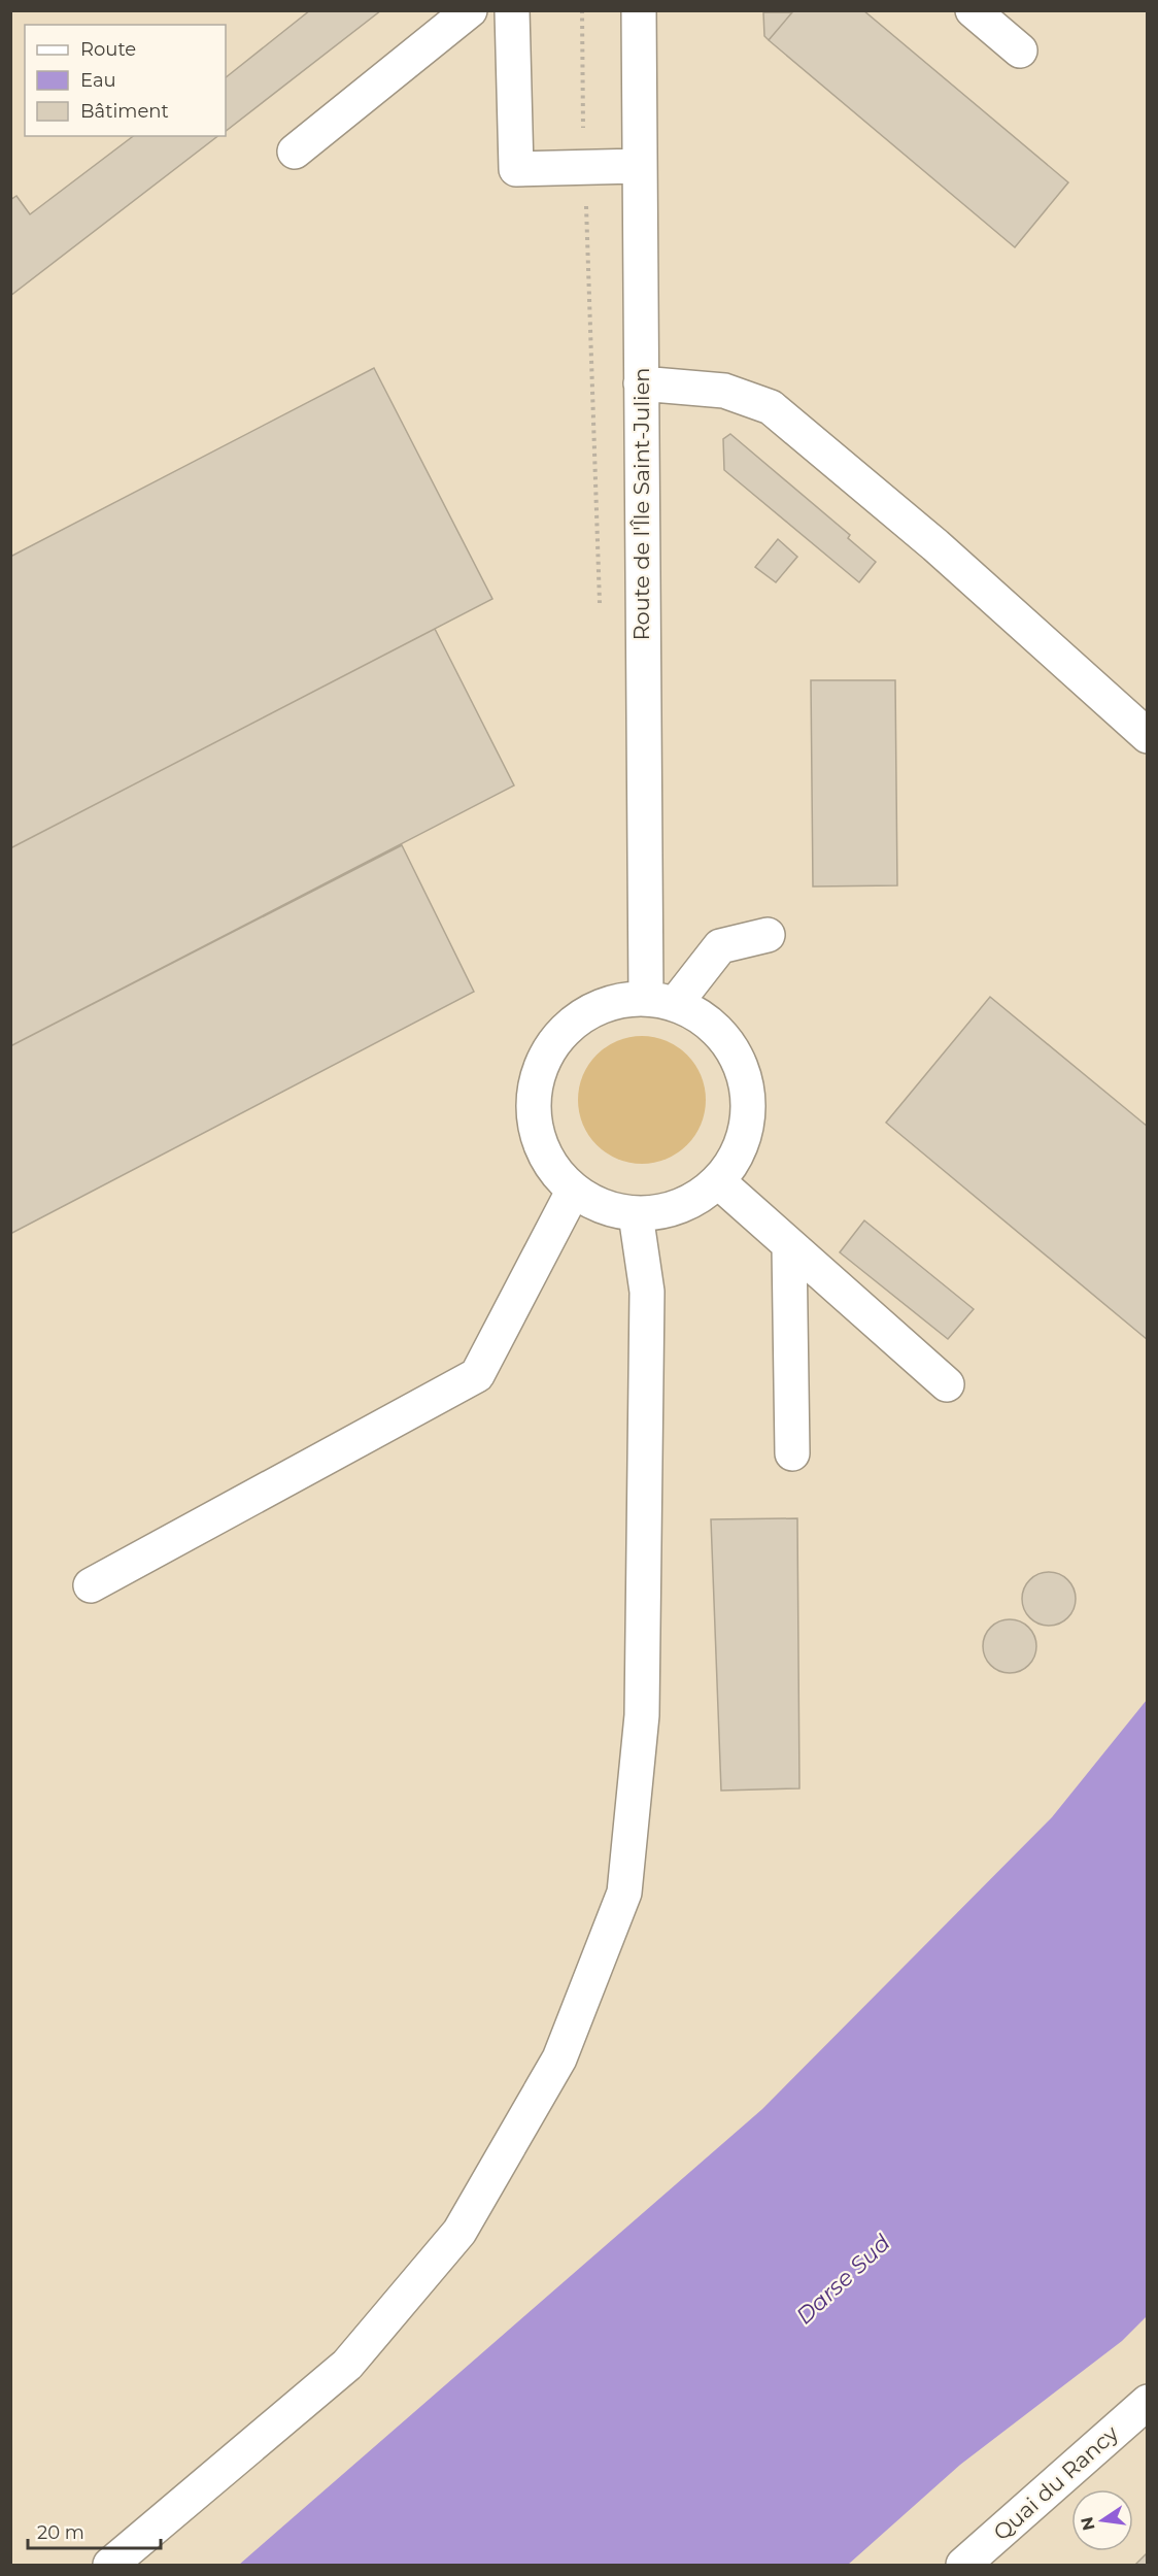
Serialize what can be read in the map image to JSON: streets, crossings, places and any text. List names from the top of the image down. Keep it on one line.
{"streets":{"street":["Route de l'Île Saint-Julien","Quai du Rancy"]},"water":["Darse Sud"],"legend":["Route","Eau","Bâtiment"],"scale_bar":"20 m","north":"left"}
